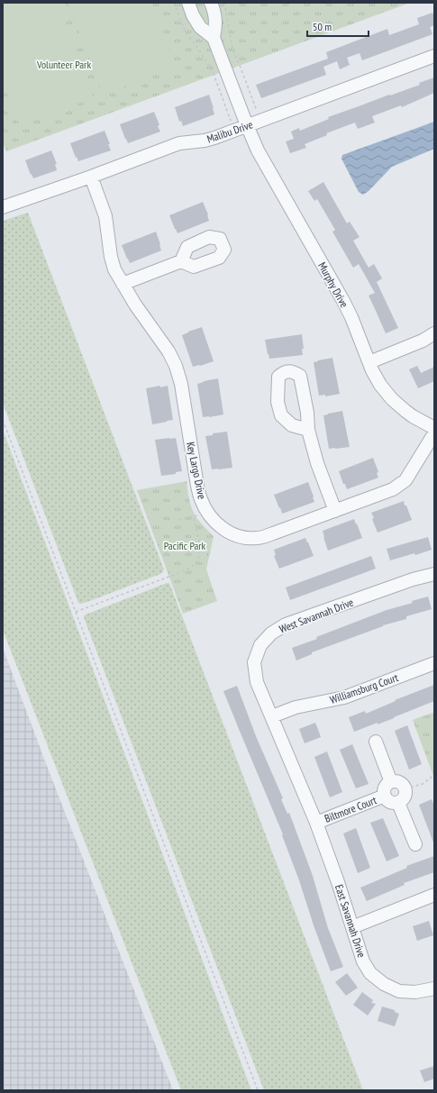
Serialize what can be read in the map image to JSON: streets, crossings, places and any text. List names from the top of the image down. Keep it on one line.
{"streets":{"street":["Malibu Drive","Murphy Drive","Key Largo Drive","West Savannah Drive","Williamsburg Court","Biltmore Court","East Savannah Drive"]},"crossings":[["Malibu Drive","Murphy Drive"],["Malibu Drive","Key Largo Drive"],["West Savannah Drive","Williamsburg Court"],["West Savannah Drive","Biltmore Court"],["West Savannah Drive","East Savannah Drive"],["Biltmore Court","East Savannah Drive"]],"parks":["Volunteer Park","Pacific Park"],"scale_bar":"50 m"}
